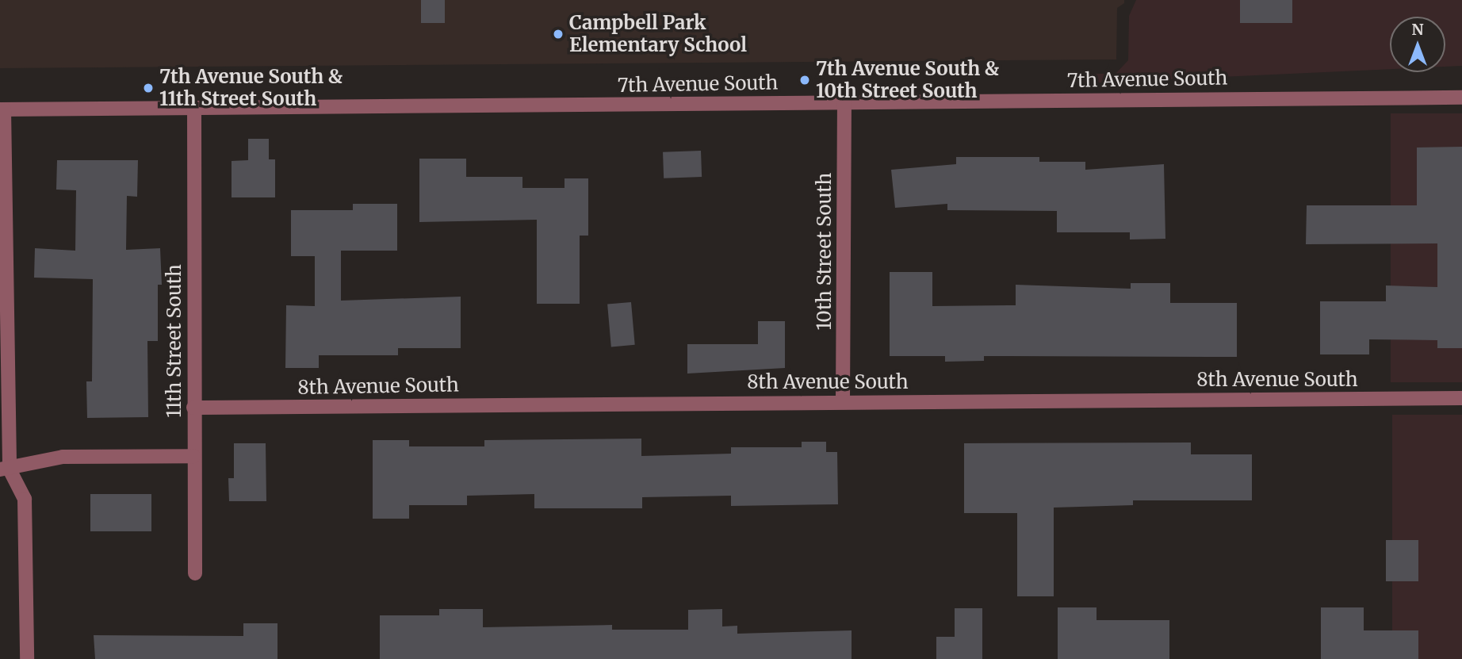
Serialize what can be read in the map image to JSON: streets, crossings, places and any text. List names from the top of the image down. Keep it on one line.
{"streets":{"street":["7th Avenue South","10th Street South","11th Street South","8th Avenue South"]},"crossings":[["7th Avenue South","10th Street South"],["7th Avenue South","11th Street South"],["10th Street South","8th Avenue South"],["11th Street South","8th Avenue South"]],"places":["Campbell Park Elementary School","7th Avenue South & 10th Street South","7th Avenue South & 11th Street South"],"north":"top"}
